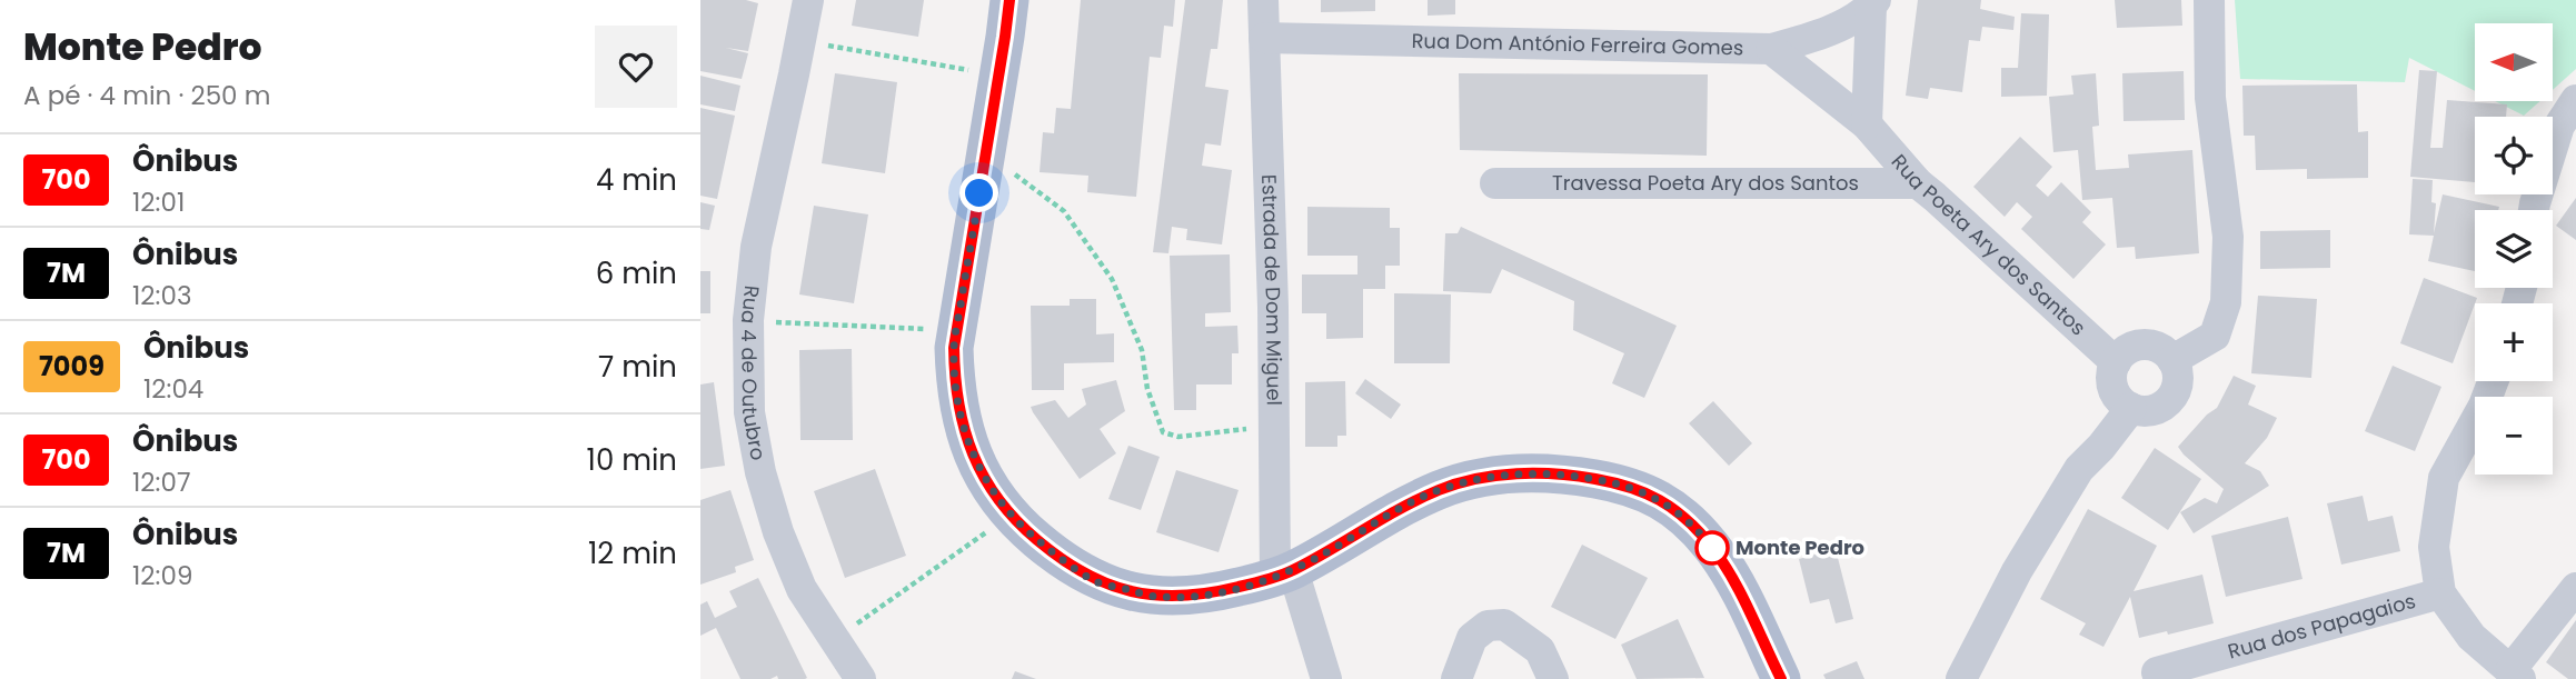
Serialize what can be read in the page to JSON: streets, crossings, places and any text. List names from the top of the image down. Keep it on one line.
{"streets":{"street":["Rua Dom António Ferreira Gomes","Travessa Poeta Ary dos Santos","Rua Poeta Ary dos Santos","Estrada de Dom Miguel","Rua 4 de Outubro","Rua dos Papagaios"]},"crossings":[["Rua Dom António Ferreira Gomes","Rua Poeta Ary dos Santos"],["Rua Dom António Ferreira Gomes","Estrada de Dom Miguel"],["Travessa Poeta Ary dos Santos","Rua Poeta Ary dos Santos"]],"places":["Monte Pedro"],"lines":["bus line 700"],"north":"left","page":{"heading":["Monte Pedro","A pé · 4 min · 250 m"],"map_buttons":["+","−"],"list":[{"mark":"700","name":"Ônibus","note":"12:01","value":"4 min"},{"mark":"7M","name":"Ônibus","note":"12:03","value":"6 min"},{"mark":"7009","name":"Ônibus","note":"12:04","value":"7 min"},{"mark":"700","name":"Ônibus","note":"12:07","value":"10 min"},{"mark":"7M","name":"Ônibus","note":"12:09","value":"12 min"}]}}
